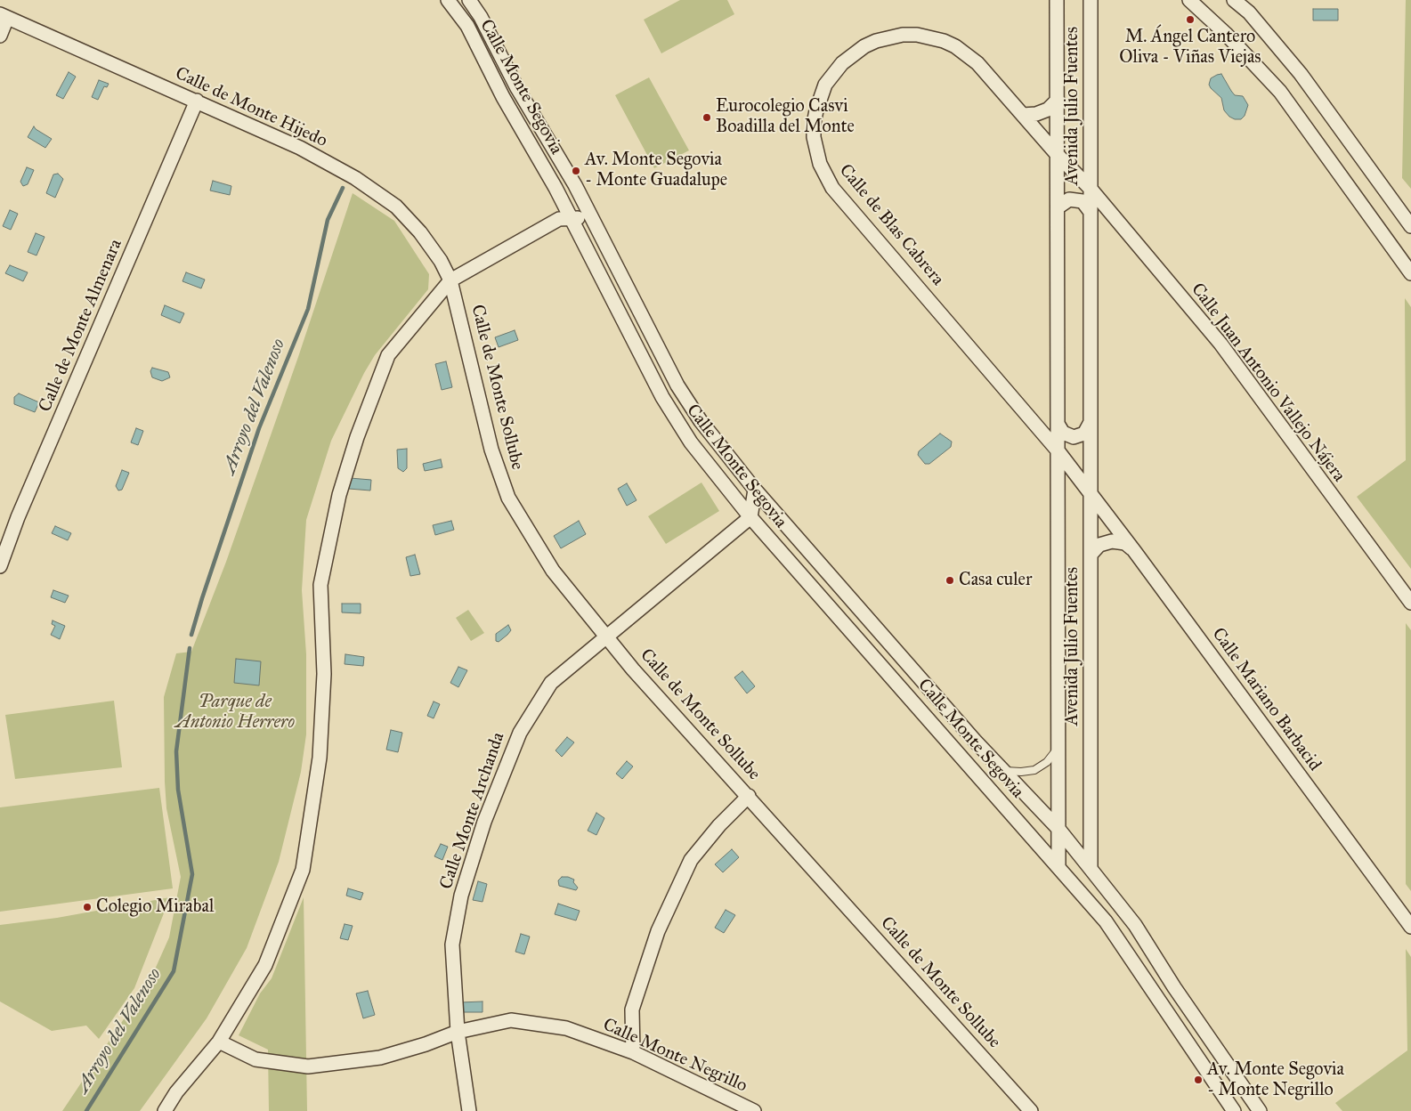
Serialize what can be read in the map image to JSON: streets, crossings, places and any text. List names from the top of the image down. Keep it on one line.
{"streets":{"street":["Calle Monte Segovia","Avenida Julio Fuentes","Calle de Monte Hijedo","Calle de Blas Cabrera","Calle de Monte Almenara","Calle Juan Antonio Vallejo Nájera","Calle de Monte Sollube","Calle Mariano Barbacid","Calle Monte Archanda","Calle Monte Negrillo"]},"crossings":[["Calle Monte Segovia","Avenida Julio Fuentes"],["Calle Monte Segovia","Calle Monte Archanda"],["Avenida Julio Fuentes","Calle de Blas Cabrera"],["Avenida Julio Fuentes","Calle Juan Antonio Vallejo Nájera"],["Avenida Julio Fuentes","Calle Mariano Barbacid"],["Calle de Monte Hijedo","Calle de Monte Almenara"],["Calle de Monte Hijedo","Calle de Monte Sollube"],["Calle de Blas Cabrera","Calle Juan Antonio Vallejo Nájera"],["Calle de Blas Cabrera","Calle Mariano Barbacid"],["Calle de Monte Sollube","Calle Monte Archanda"],["Calle Monte Archanda","Calle Monte Negrillo"]],"water":["Arroyo del Valenoso"],"parks":["Parque de Antonio Herrero"],"places":["M. Ángel Cantero Oliva - Viñas Viejas","Eurocolegio Casvi Boadilla del Monte","Av. Monte Segovia - Monte Guadalupe","Casa culer","Colegio Mirabal","Av. Monte Segovia - Monte Negrillo"]}
